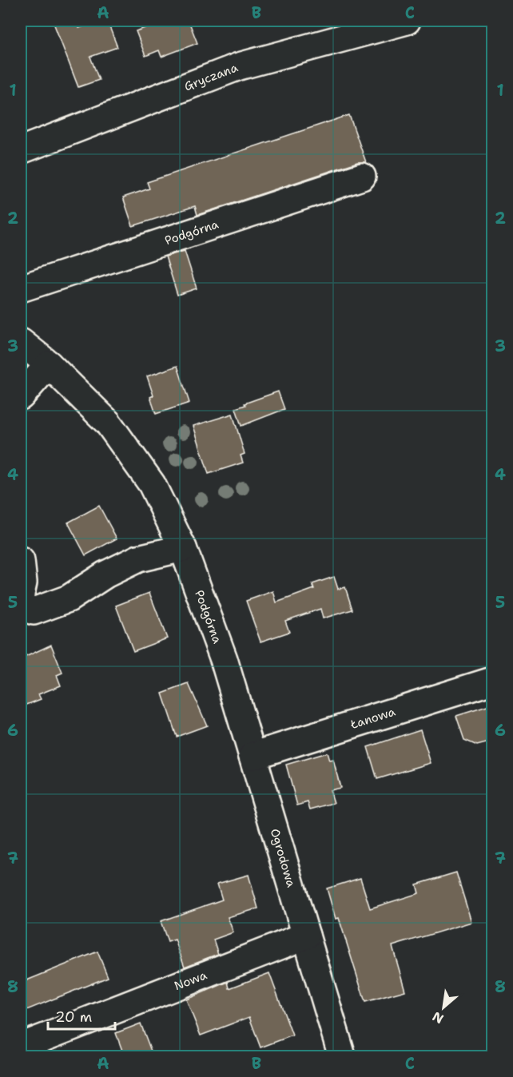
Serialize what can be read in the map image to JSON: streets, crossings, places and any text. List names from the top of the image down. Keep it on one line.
{"streets":{"street":["Gryczana","Podgórna","Łanowa","Ogrodowa","Nowa"]},"crossings":[["Podgórna","Ogrodowa"],["Łanowa","Ogrodowa"],["Ogrodowa","Nowa"]],"scale_bar":"20 m","north":"bottom left","grid":{"columns":["A","B","C"],"rows":["1","2","3","4","5","6","7","8"]}}
